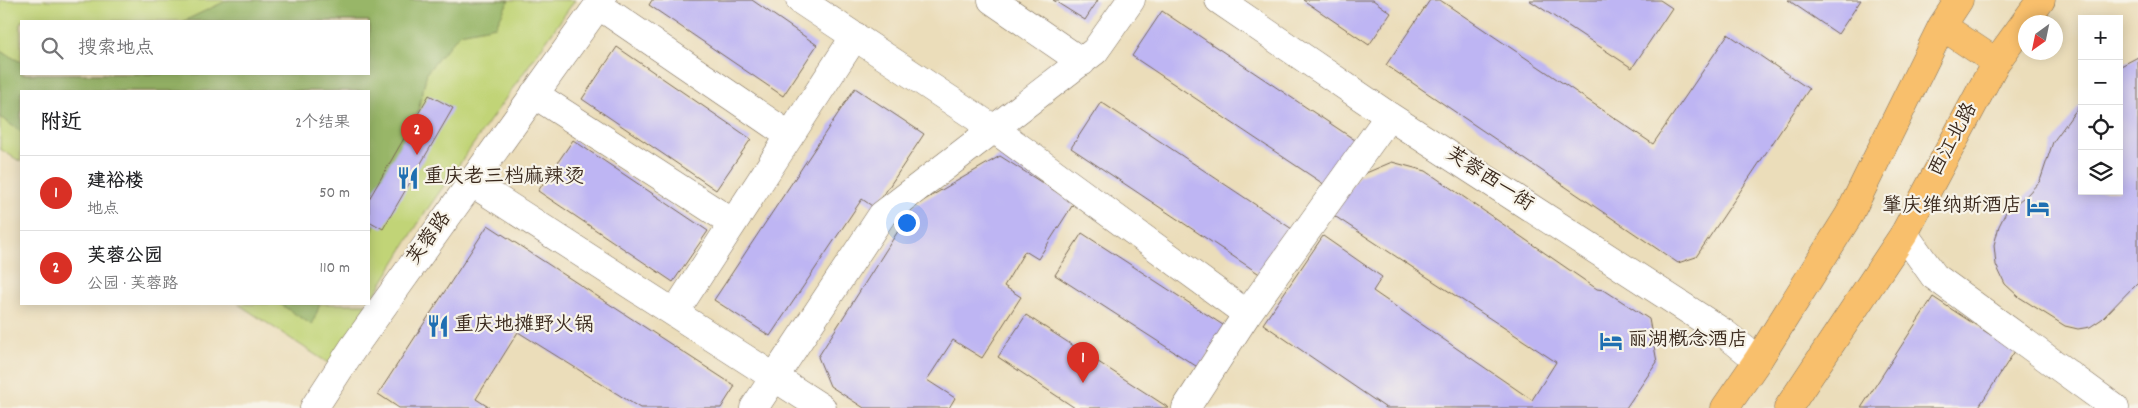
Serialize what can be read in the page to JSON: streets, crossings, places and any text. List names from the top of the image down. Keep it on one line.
{"streets":{"main road":["西江北路"],"street":["芙蓉西一街","芙蓉路"]},"places":{"restaurant":["重庆老三档麻辣烫","重庆地摊野火锅"],"hotel":["肇庆维纳斯酒店","丽湖概念酒店"]},"north":"bottom left","page":{"map_buttons":["+","−"],"search":"搜索地点","heading":["附近","2个结果"],"pins":["2","1"],"list":[{"mark":"1","name":"建裕楼","note":"地点","value":"50 m"},{"mark":"2","name":"芙蓉公园","note":"公园 · 芙蓉路","value":"110 m"}]}}
